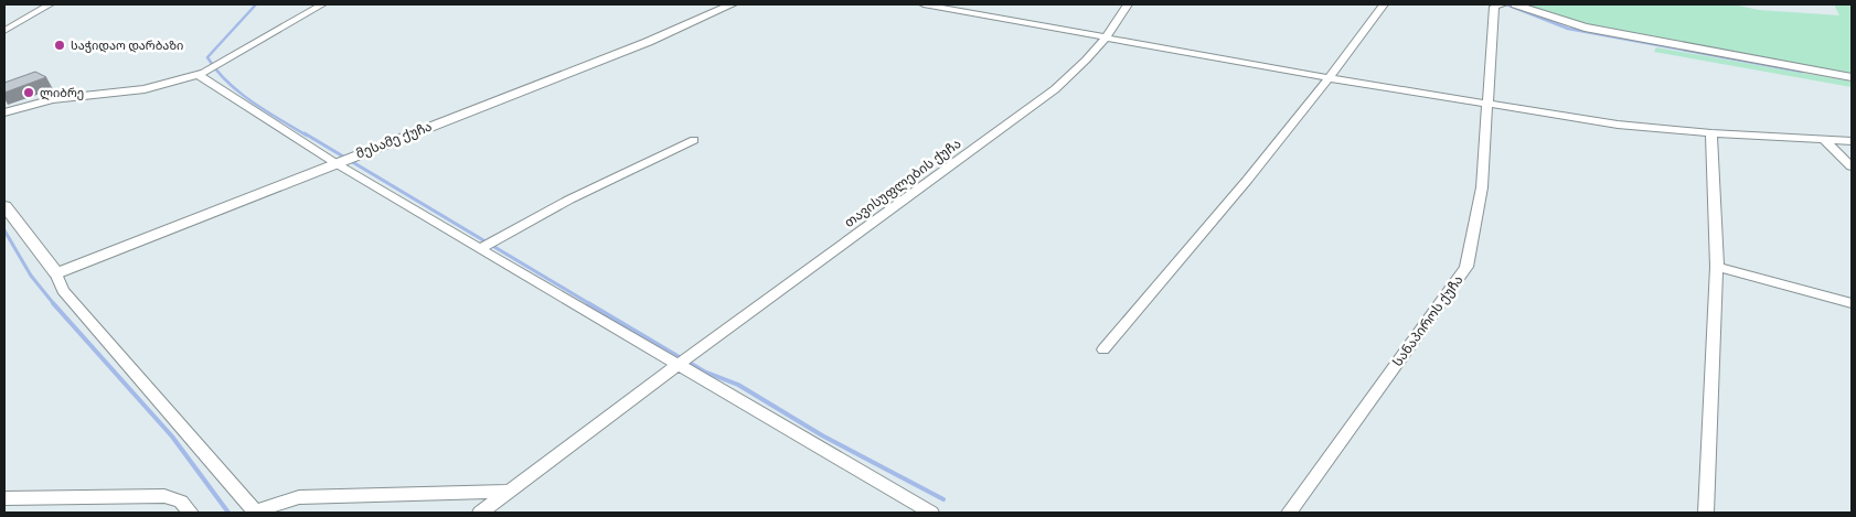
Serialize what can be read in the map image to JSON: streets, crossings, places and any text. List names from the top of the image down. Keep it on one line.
{"streets":{"street":["მესამე ქუჩა","თავისუფლების ქუჩა","სანაპიროს ქუჩა"]},"places":["საჭიდაო დარბაზი","ლიბრე"]}
